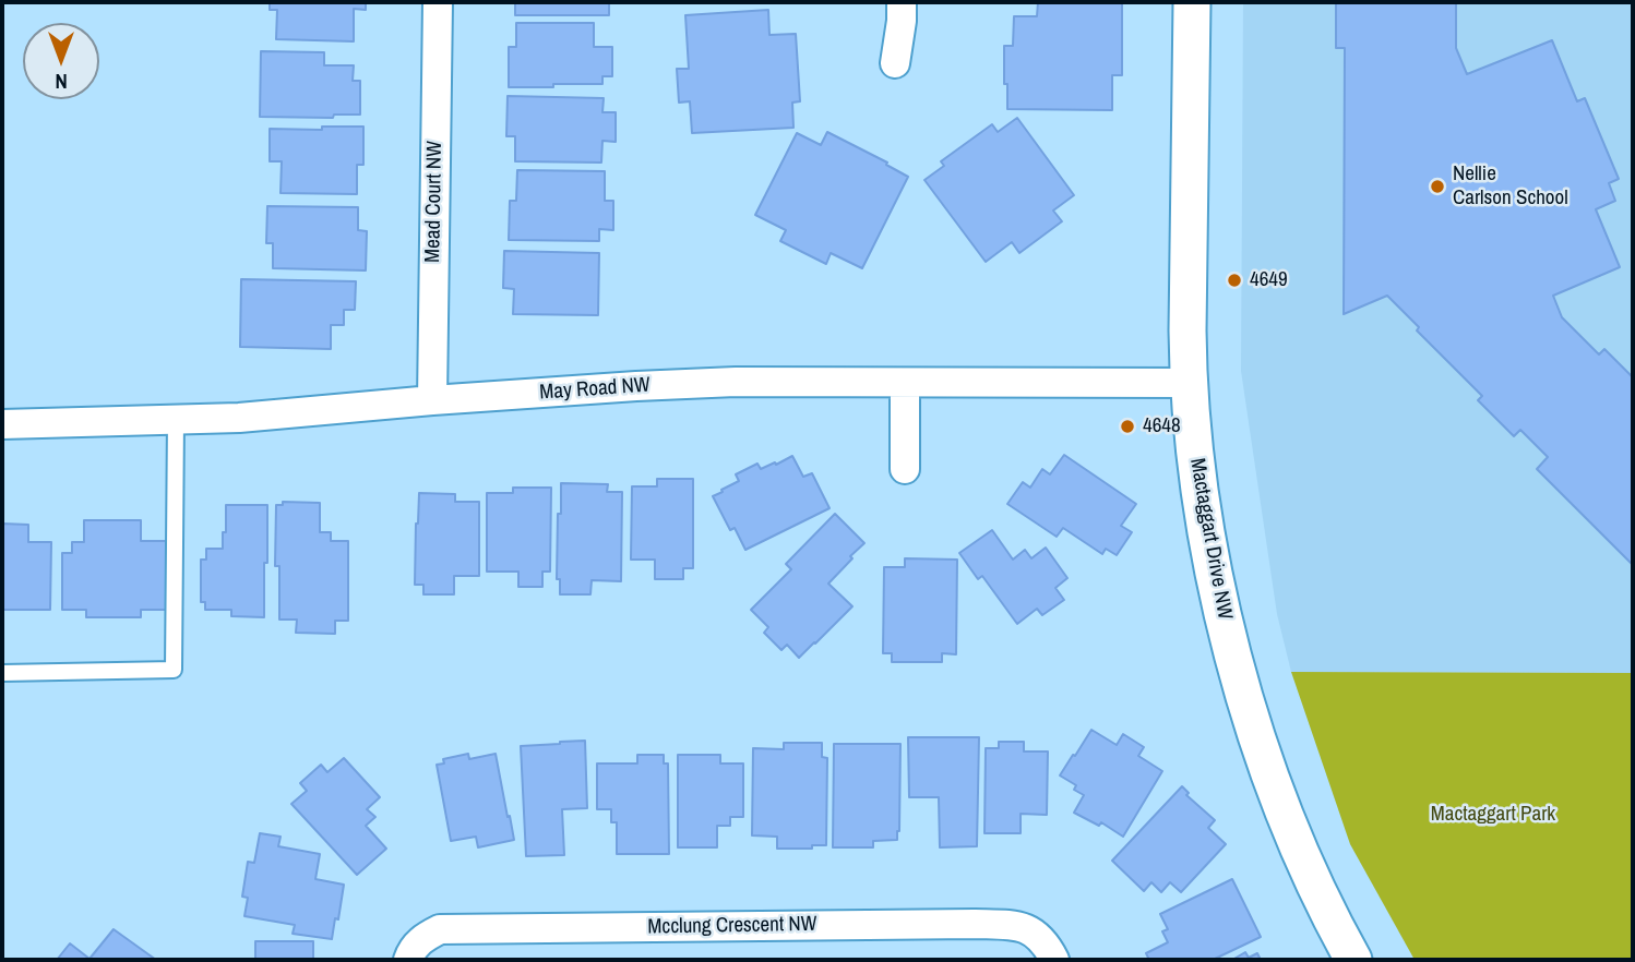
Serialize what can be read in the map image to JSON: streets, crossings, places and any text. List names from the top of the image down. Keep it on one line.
{"streets":{"street":["Mead Court NW","May Road NW","Mactaggart Drive NW","Mcclung Crescent NW"]},"crossings":[["Mead Court NW","May Road NW"],["May Road NW","Mactaggart Drive NW"]],"parks":["Mactaggart Park"],"places":["Nellie Carlson School","4649","4648"],"north":"bottom"}
